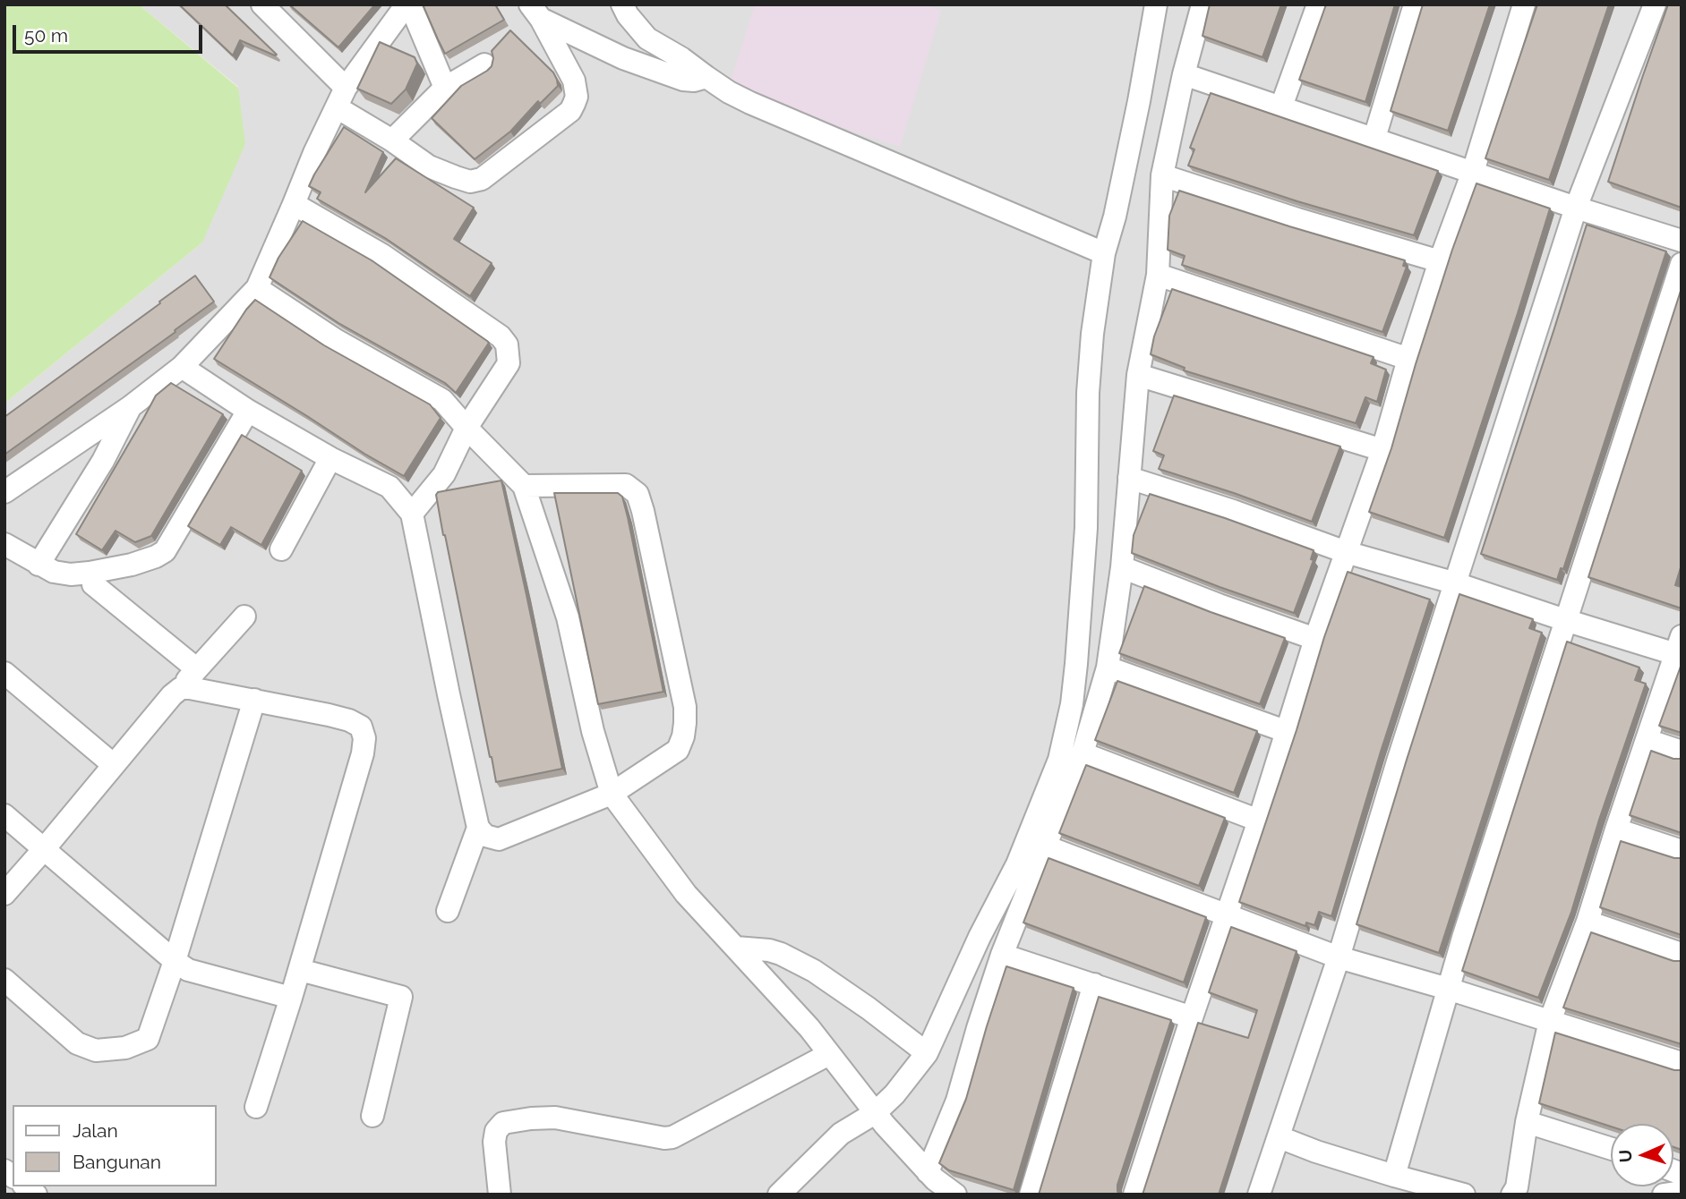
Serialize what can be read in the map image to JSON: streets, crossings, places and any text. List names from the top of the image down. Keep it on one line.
{"legend":["Jalan","Bangunan"],"scale_bar":"50 m","north":"left"}
